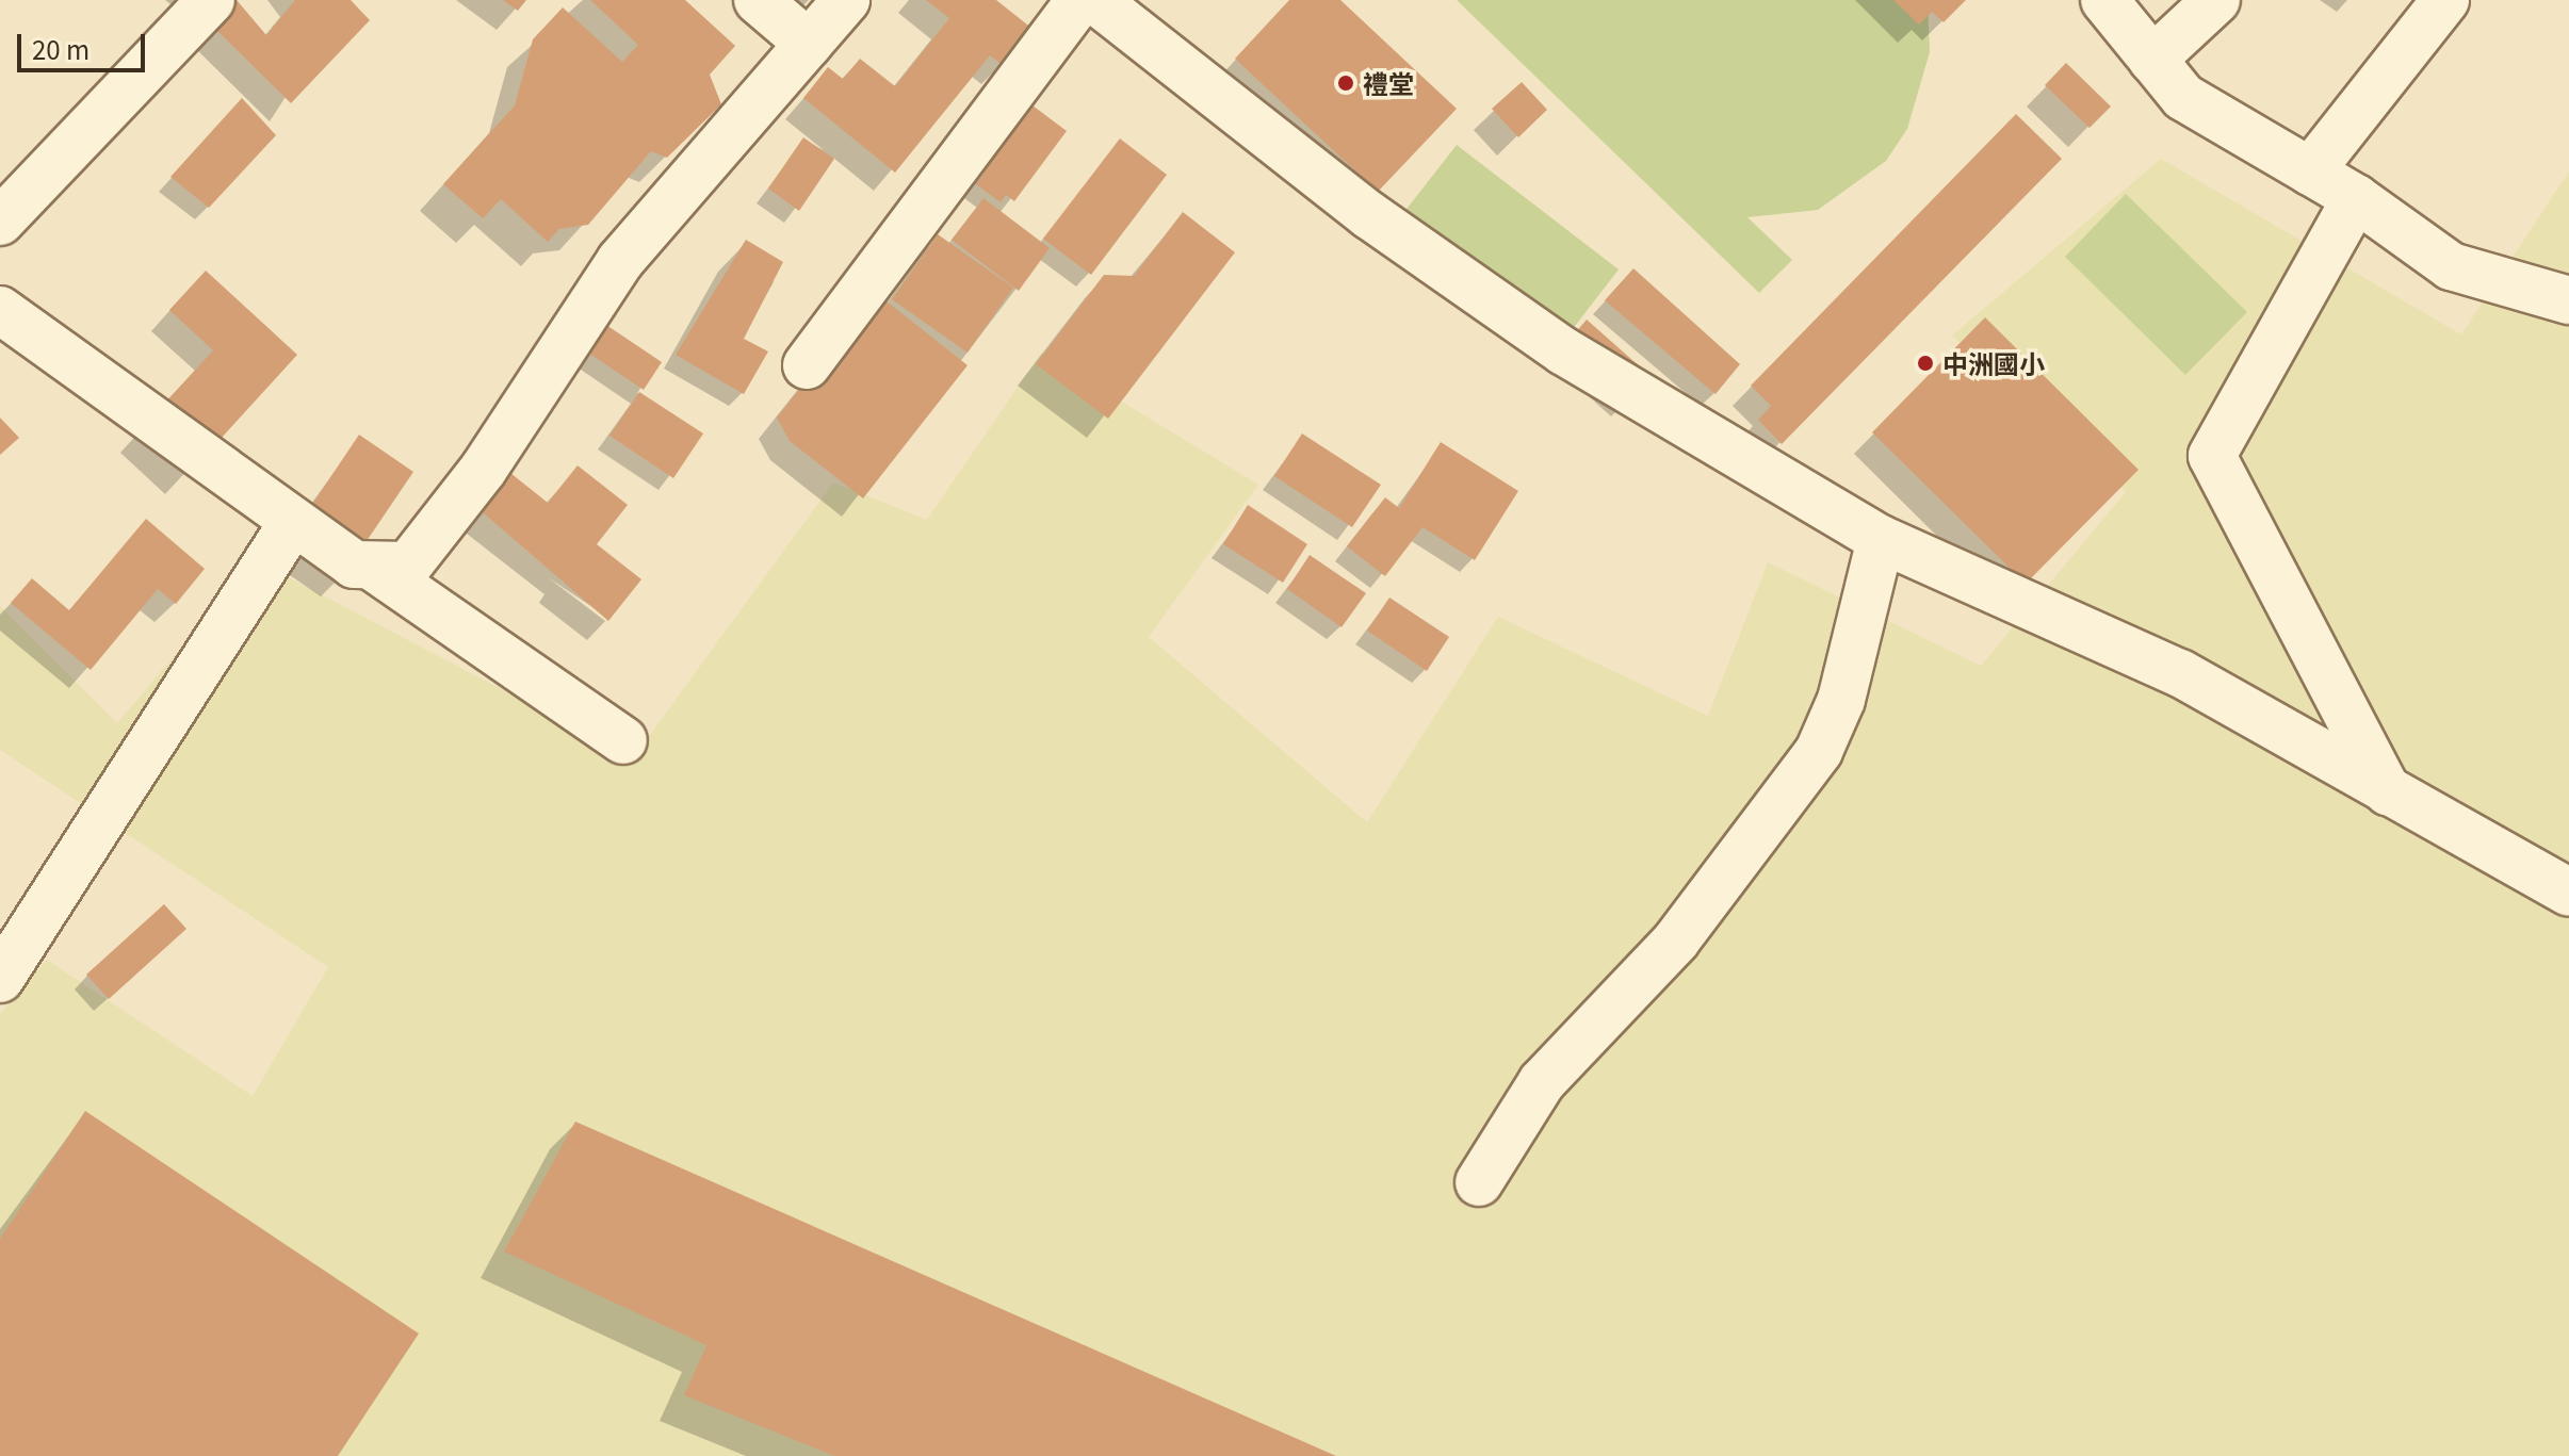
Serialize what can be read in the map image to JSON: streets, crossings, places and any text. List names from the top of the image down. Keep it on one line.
{"places":["禮堂","中洲國小"],"scale_bar":"20 m"}
